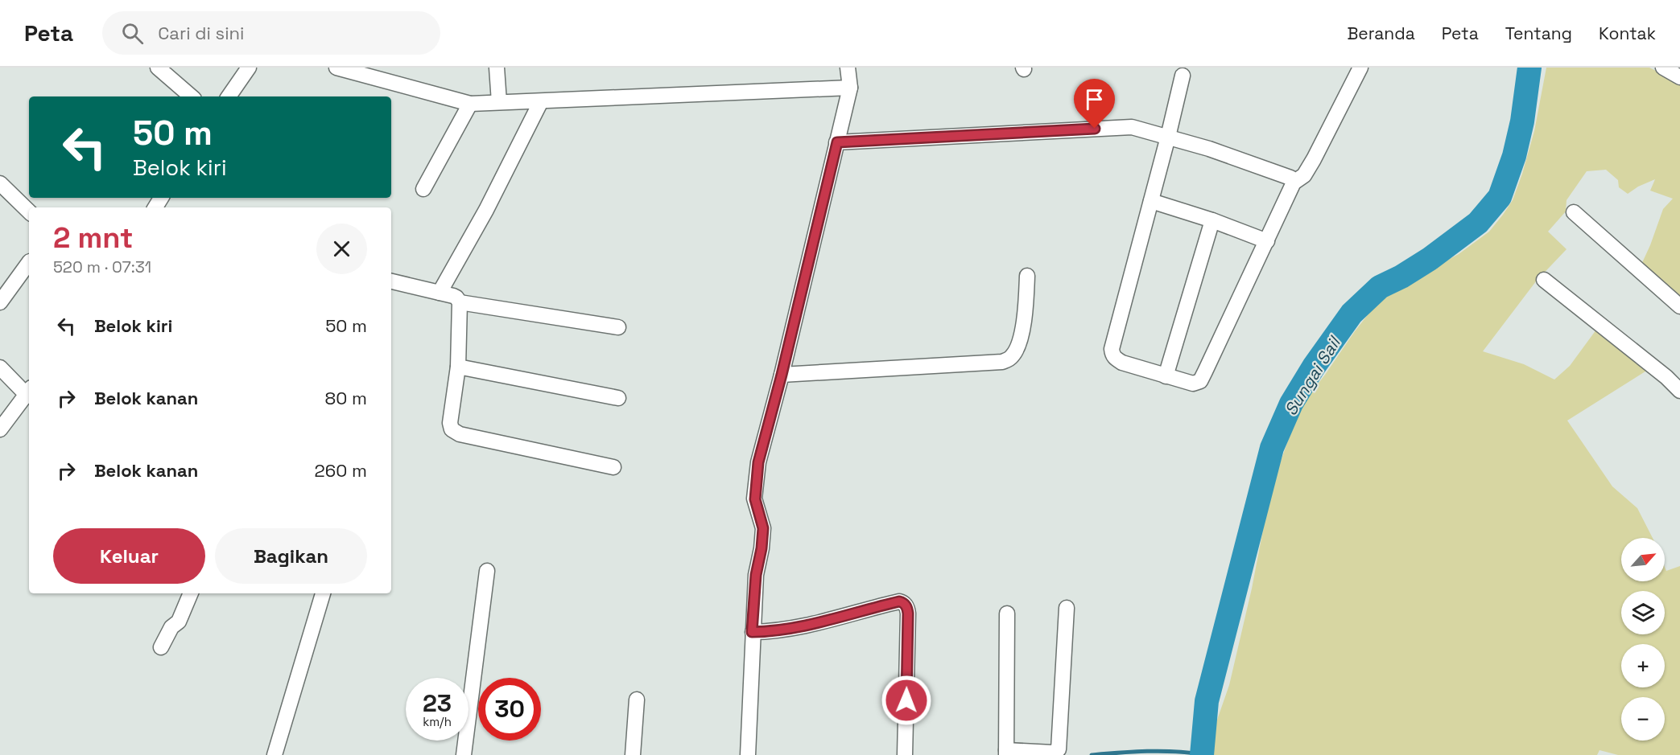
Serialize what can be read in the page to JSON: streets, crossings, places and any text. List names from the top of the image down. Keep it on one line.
{"water":["Sungai Sail"],"north":"top right","page":{"header":"Peta","search":"Cari di sini","nav":["Beranda","Peta","Tentang","Kontak"],"turn":["50 m","Belok kiri"],"heading":["2 mnt","520 m · 07:31"],"list":[{"name":"Belok kiri","value":"50 m"},{"name":"Belok kanan","value":"80 m"},{"name":"Belok kanan","value":"260 m"}],"buttons":["Keluar","Bagikan"],"map_buttons":["+","−"],"speed":"23 km/h","limit":"30"}}
